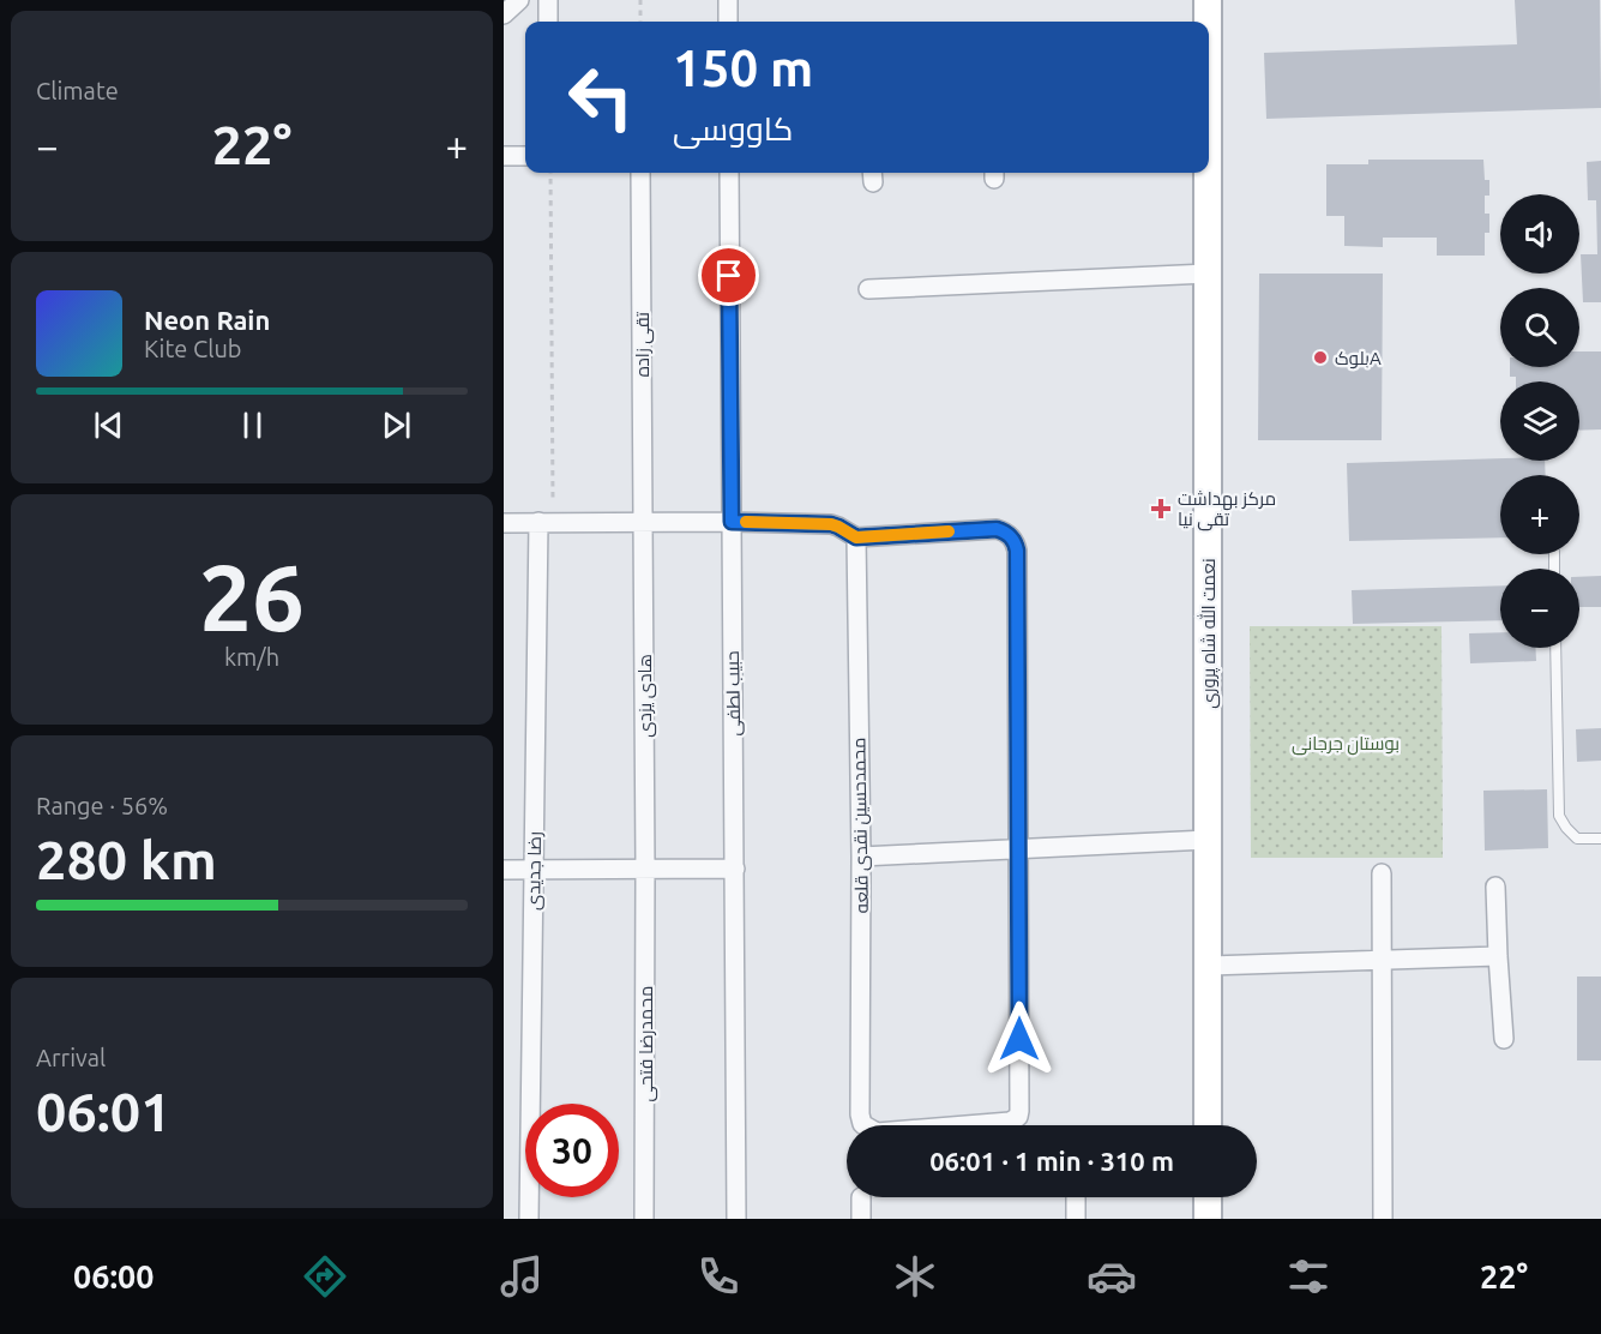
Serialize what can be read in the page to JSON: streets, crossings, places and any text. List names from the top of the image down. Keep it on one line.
{"streets":{"main road":["نعمت الله شاه پروری"],"street":["تقی زاده","حبیب لطفی","هادی یزدی","محمدحسین نقدی قلعه","رضا جدیدی","محمدرضا فتحی"]},"crossings":[["تقی زاده","هادی یزدی"],["هادی یزدی","محمدرضا فتحی"]],"parks":["بوستان جرجانی"],"places":{"other":["بلوکA"],"health":["مرکز بهداشت تقی نیا"]},"page":{"tile":["Climate",["26","km/h"],["Range · 56%","280 km"],["Arrival","06:01"]],"turn":["150 m","کاووسی"],"heat":["−","22°","+"],"map_buttons":["+","−"],"song":["Neon Rain","Kite Club"],"limit":"30","trip":"06:01 · 1 min · 310 m","tabs":["06:00","22°"]}}
